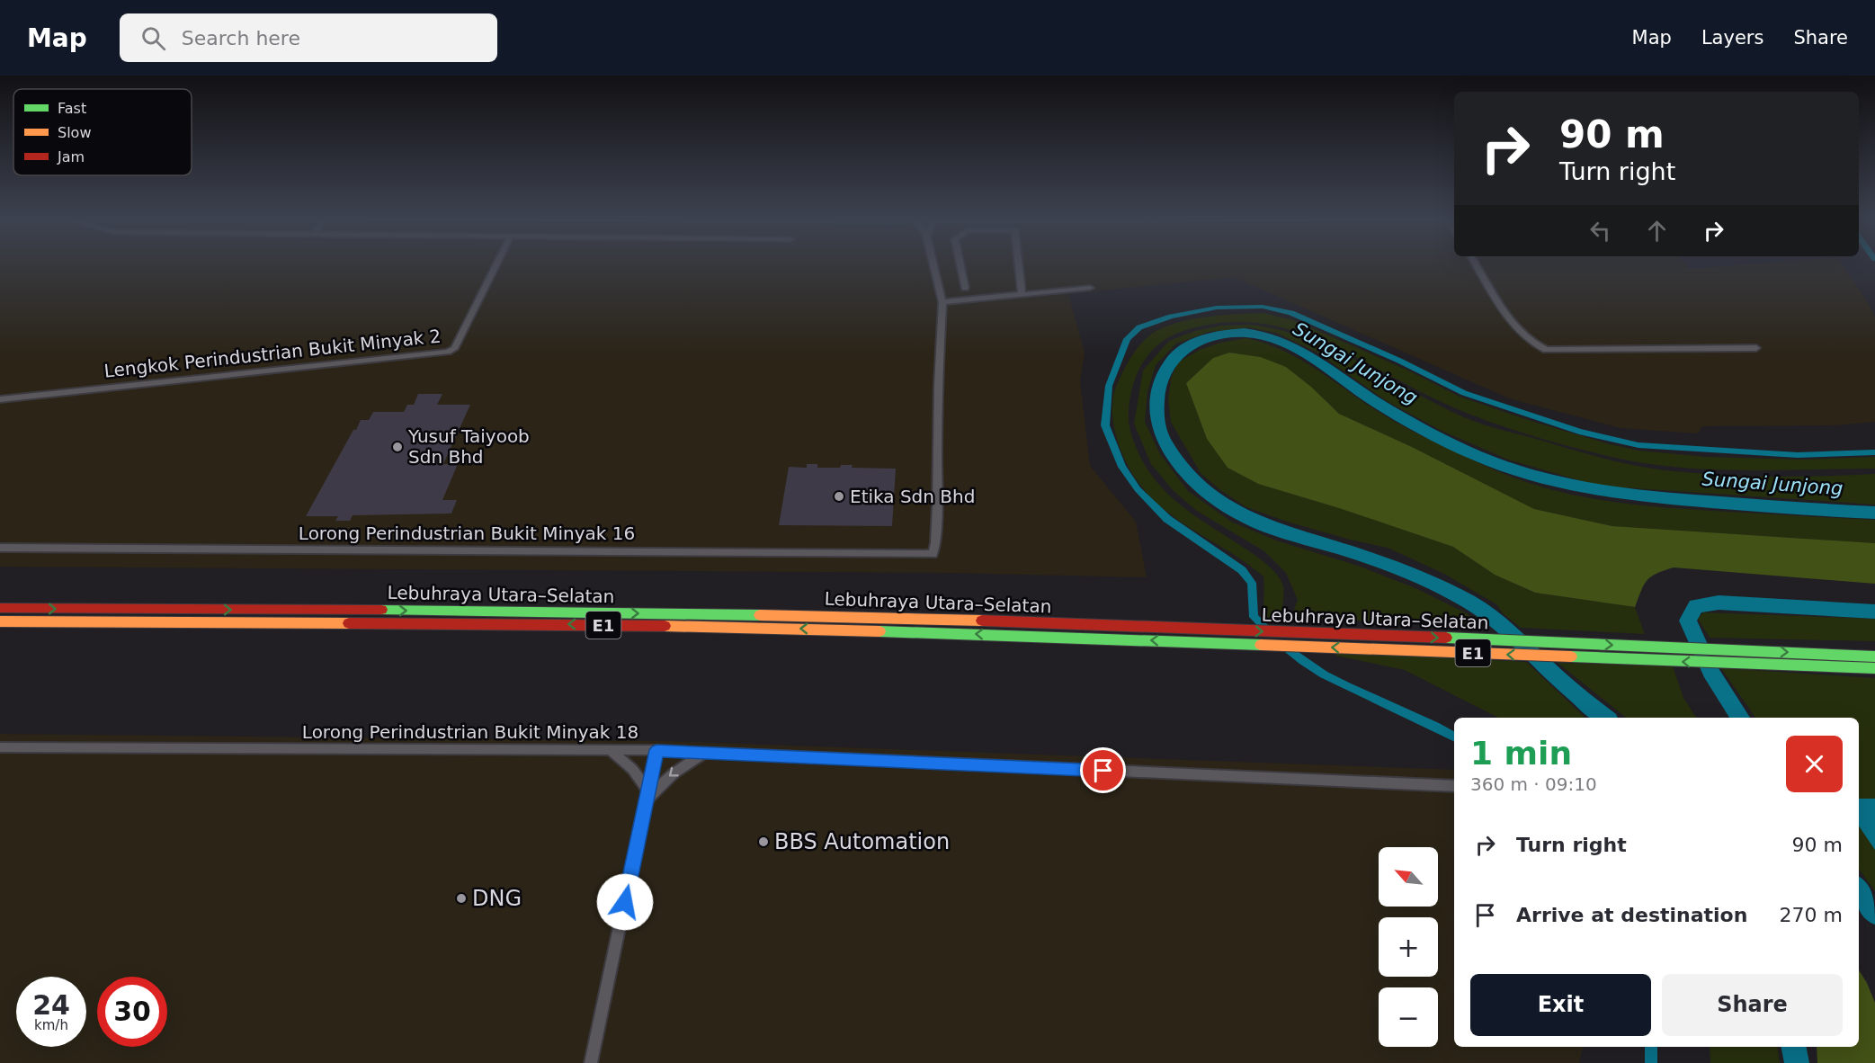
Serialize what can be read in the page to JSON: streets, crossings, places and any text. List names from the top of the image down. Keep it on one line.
{"streets":{"highway":["Lebuhraya Utara–Selatan","E1"],"street":["Lengkok Perindustrian Bukit Minyak 2","Lorong Perindustrian Bukit Minyak 16","Lorong Perindustrian Bukit Minyak 18"]},"water":["Sungai Junjong"],"places":["Yusuf Taiyoob Sdn Bhd","Etika Sdn Bhd","BBS Automation","DNG"],"legend":["Fast","Slow","Jam"],"north":"top left","page":{"header":"Map","search":"Search here","nav":["Map","Layers","Share"],"turn":["90 m","Turn right"],"heading":["1 min","360 m · 09:10"],"list":[{"name":"Turn right","value":"90 m"},{"name":"Arrive at destination","value":"270 m"}],"map_buttons":["+","−"],"buttons":["Exit","Share"],"speed":"24 km/h","limit":"30"}}
